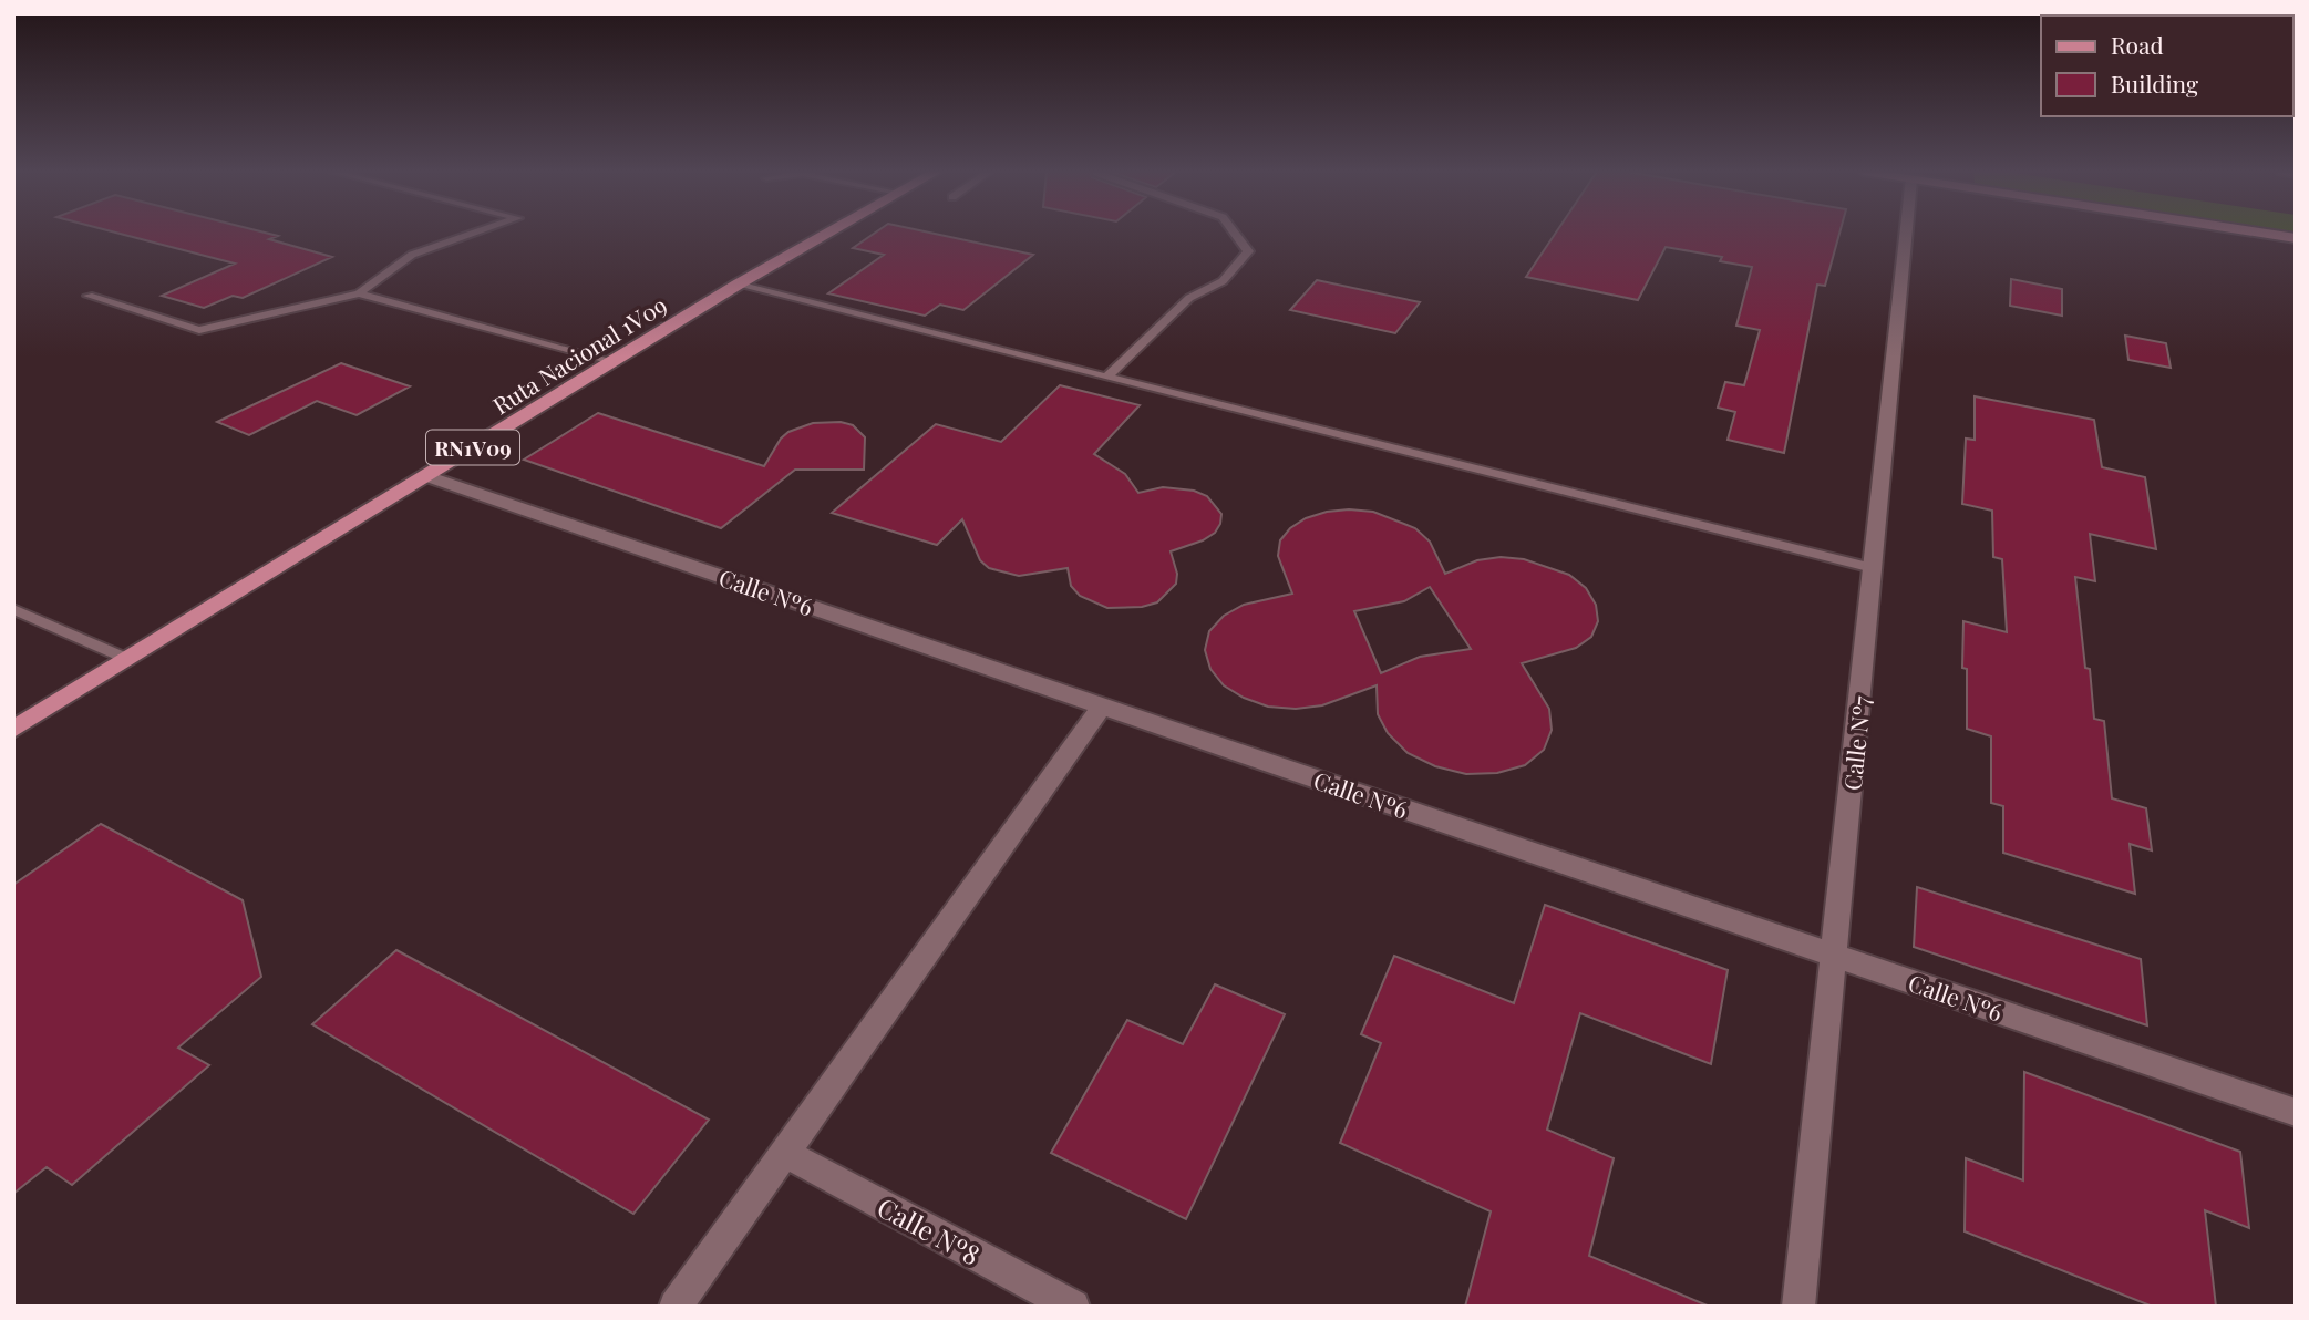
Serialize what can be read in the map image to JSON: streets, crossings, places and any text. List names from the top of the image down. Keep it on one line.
{"streets":{"main road":["Ruta Nacional 1V09","RN1V09"],"street":["Calle Nº6","Calle Nº7","Calle Nº8"]},"crossings":[["Ruta Nacional 1V09","Calle Nº6"],["Calle Nº6","Calle Nº7"]],"legend":["Road","Building"]}
